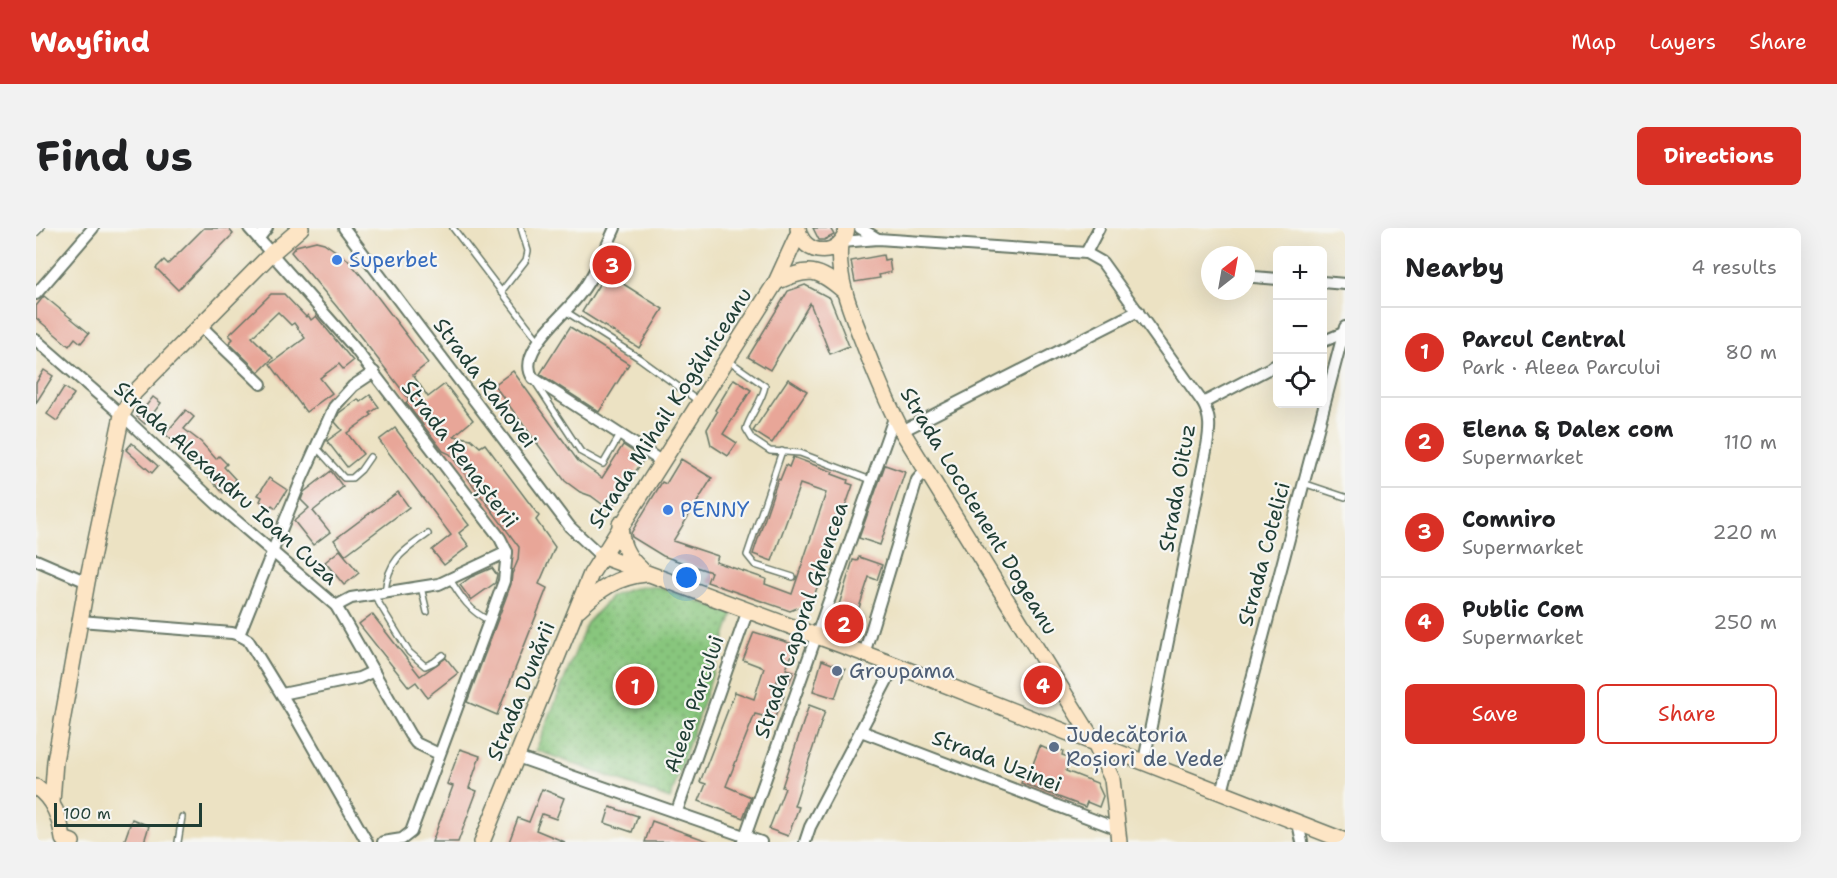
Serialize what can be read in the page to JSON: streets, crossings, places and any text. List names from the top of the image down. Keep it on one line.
{"streets":{"main road":["Strada Mihail Kogălniceanu","Strada Locotenent Dogeanu","Strada Dunării"],"street":["Strada Rahovei","Strada Renașterii","Strada Alexandru Ioan Cuza","Strada Oituz","Strada Cotelici","Strada Caporal Ghencea","Aleea Parcului","Strada Uzinei"]},"crossings":[["Strada Rahovei","Strada Mihail Kogălniceanu"],["Strada Rahovei","Strada Dunării"],["Strada Mihail Kogălniceanu","Strada Locotenent Dogeanu"],["Strada Mihail Kogălniceanu","Strada Dunării"],["Strada Renașterii","Strada Alexandru Ioan Cuza"],["Strada Locotenent Dogeanu","Strada Caporal Ghencea"],["Strada Locotenent Dogeanu","Strada Uzinei"]],"places":["Superbet","PENNY","Groupama","Judecătoria Roșiori de Vede"],"scale_bar":"100 m","north":"top right","page":{"header":"Wayfind","nav":["Map","Layers","Share"],"buttons":["Directions",["Save","Share"]],"title":"Find us","heading":["Nearby","4 results"],"pins":["3","2","4","1"],"map_buttons":["+","−"],"list":[{"mark":"1","name":"Parcul Central","note":"Park · Aleea Parcului","value":"80 m"},{"mark":"2","name":"Elena & Dalex com","note":"Supermarket","value":"110 m"},{"mark":"3","name":"Comniro","note":"Supermarket","value":"220 m"},{"mark":"4","name":"Public Com","note":"Supermarket","value":"250 m"}],"scale":"100 m"}}
